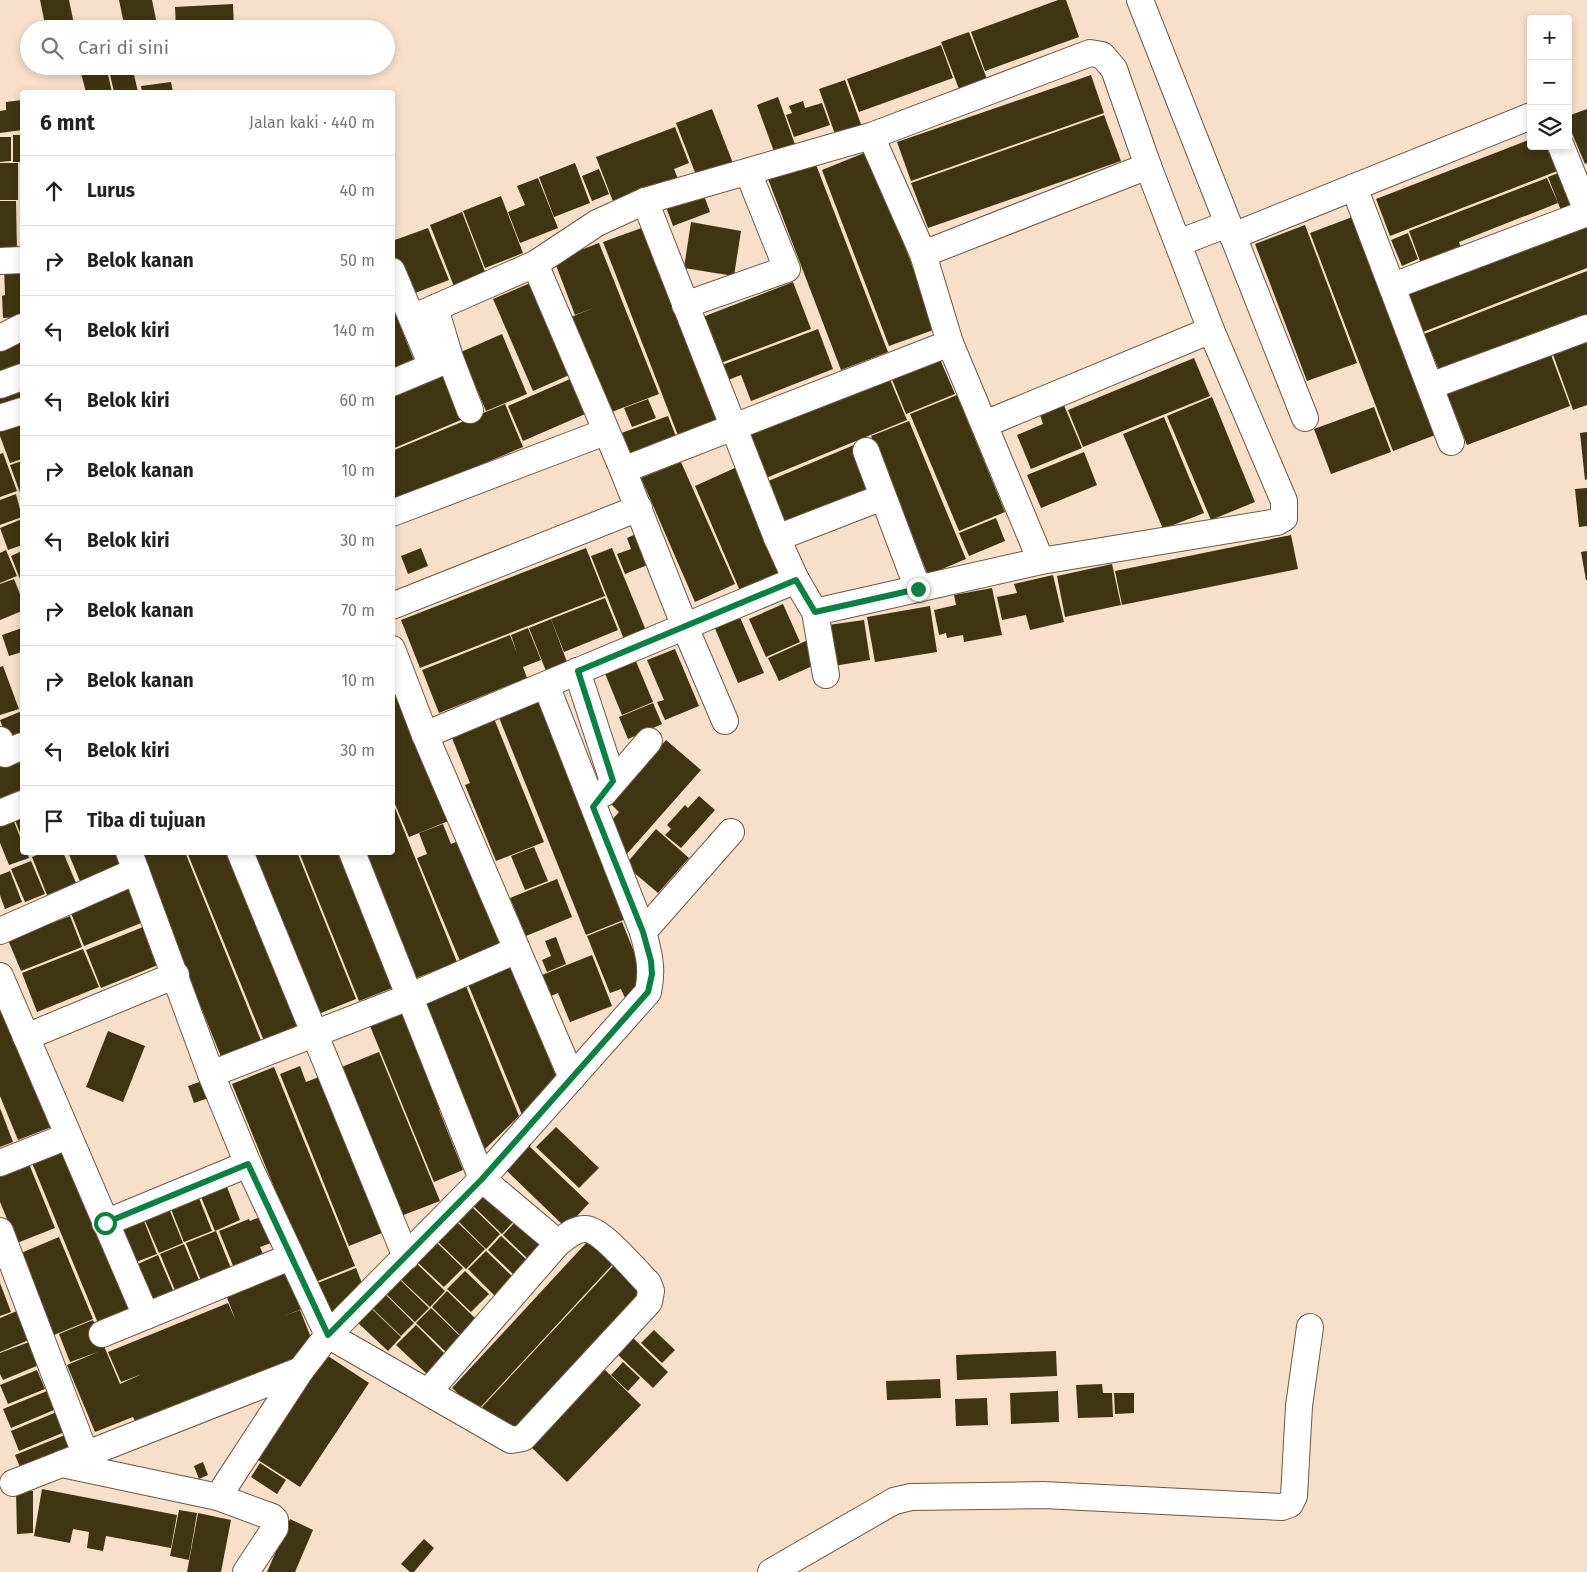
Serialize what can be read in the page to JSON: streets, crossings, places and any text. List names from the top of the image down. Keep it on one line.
{"page":{"map_buttons":["+","−"],"search":"Cari di sini","heading":["6 mnt","Jalan kaki · 440 m"],"list":[["Lurus","40 m"],["Belok kanan","50 m"],["Belok kiri","140 m"],["Belok kiri","60 m"],["Belok kanan","10 m"],["Belok kiri","30 m"],["Belok kanan","70 m"],["Belok kanan","10 m"],["Belok kiri","30 m"],"Tiba di tujuan"]}}
